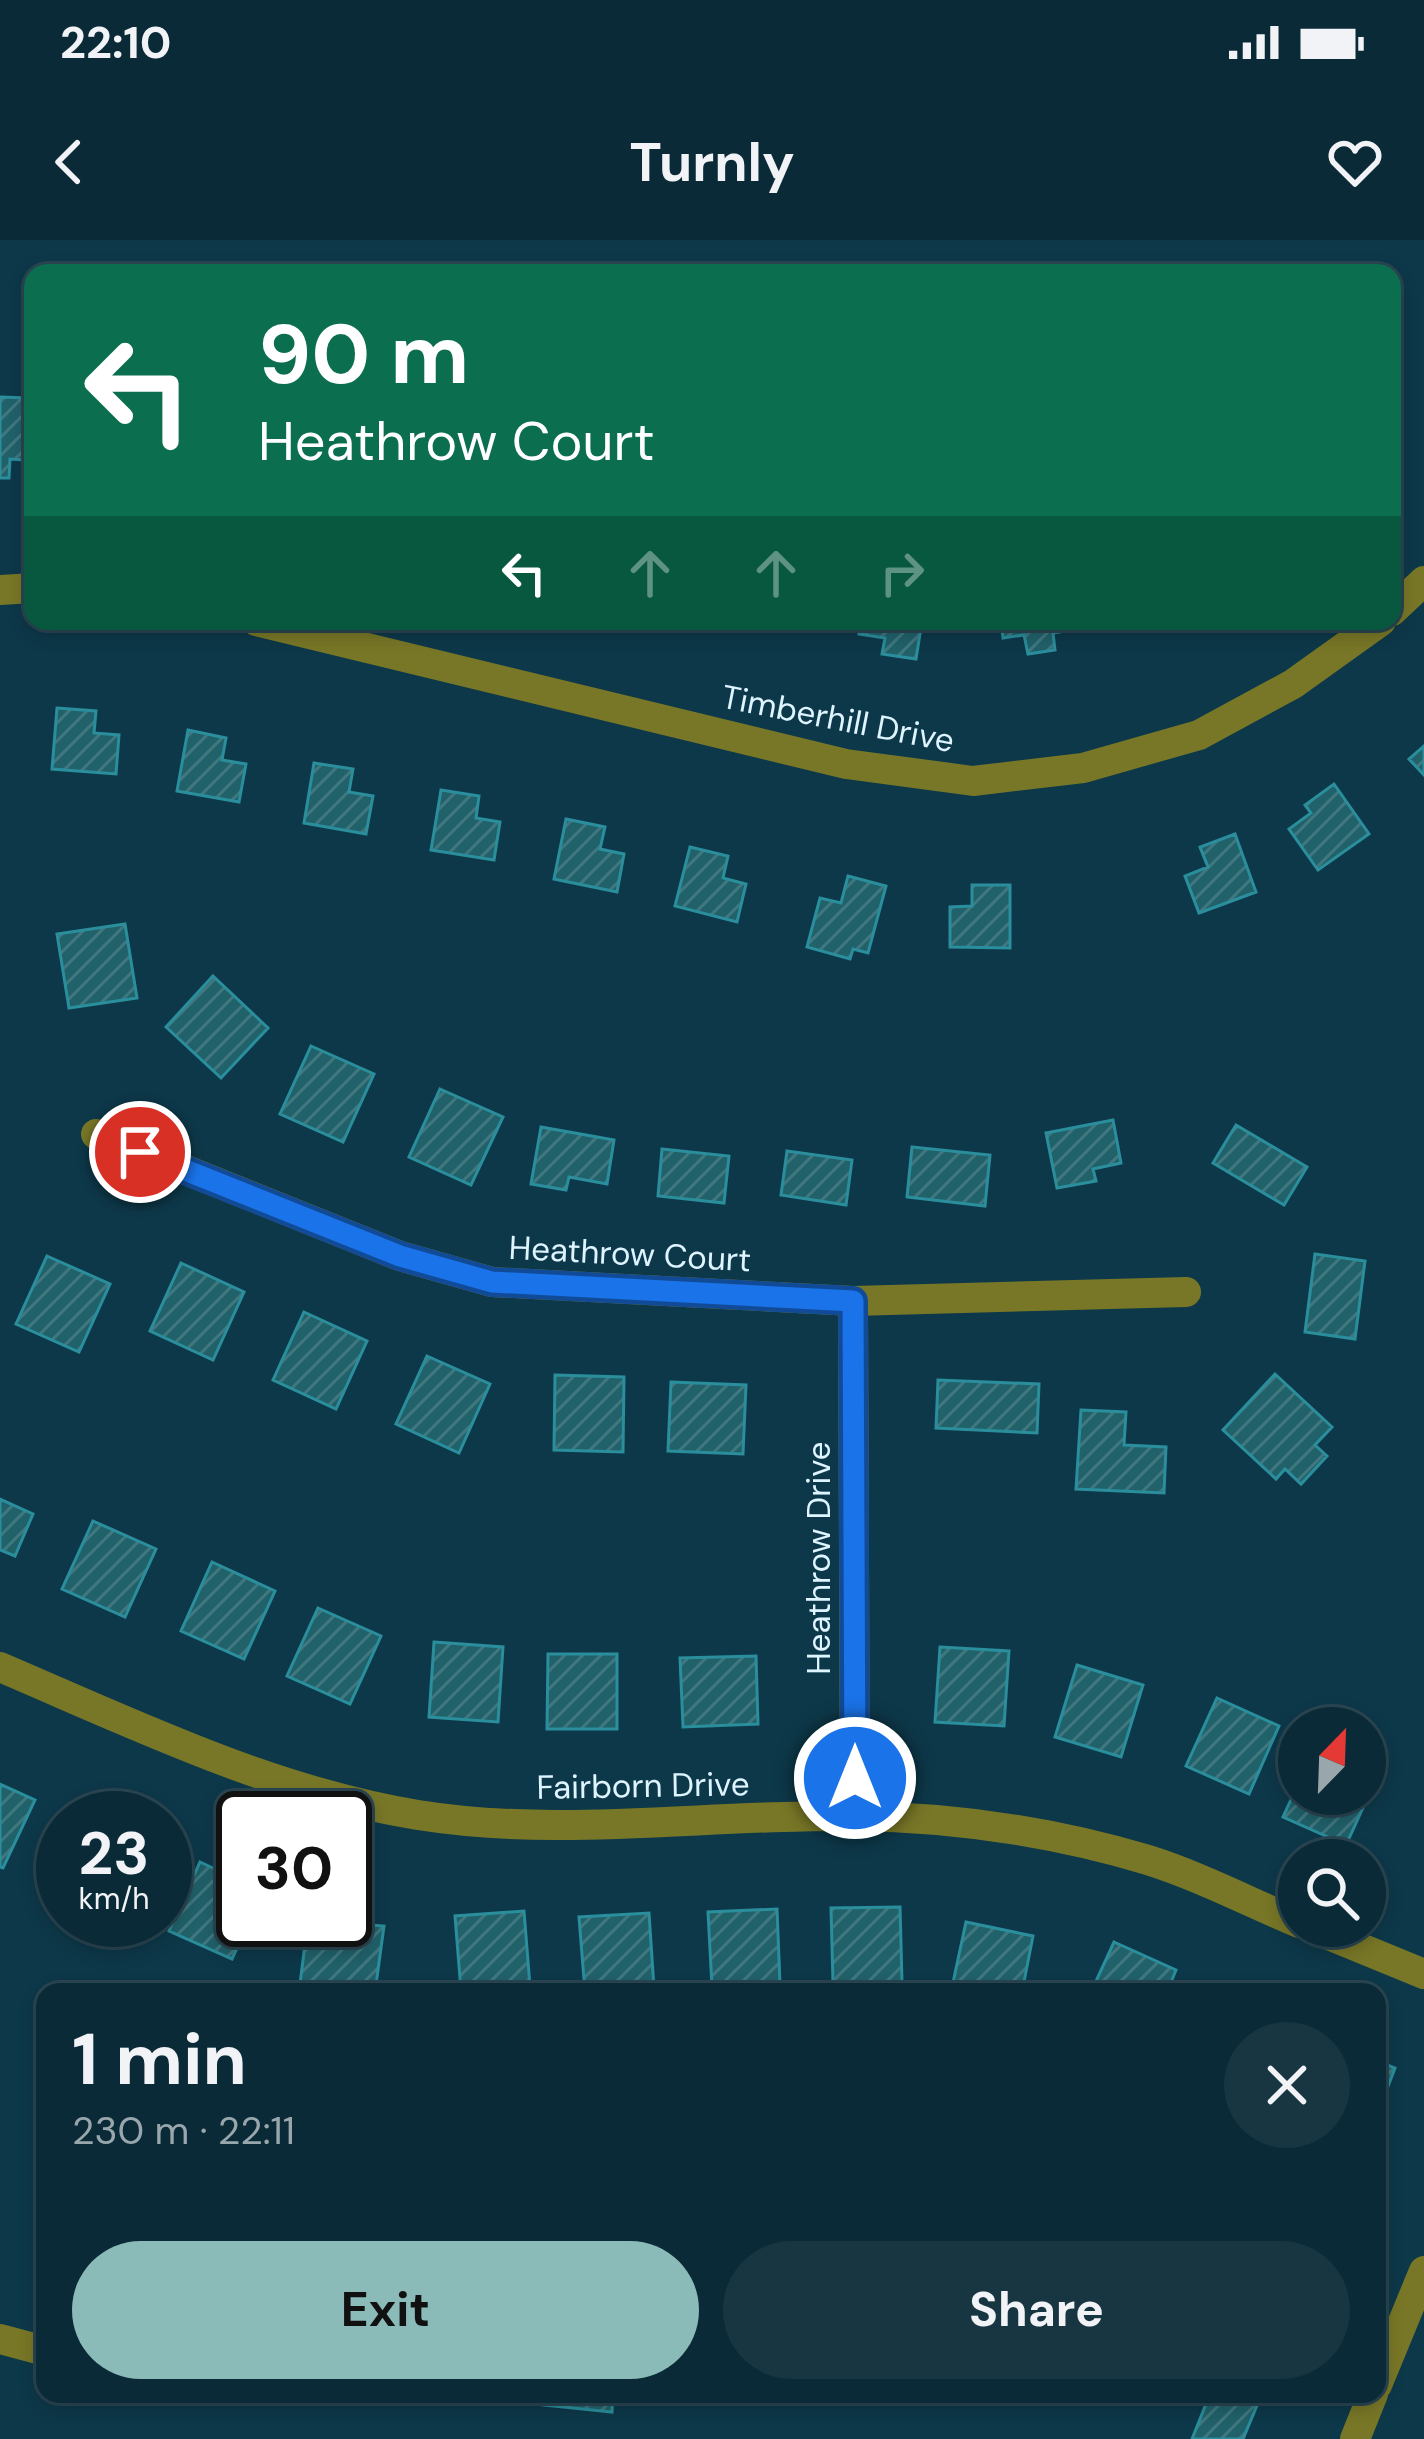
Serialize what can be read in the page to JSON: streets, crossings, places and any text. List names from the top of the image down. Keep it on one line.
{"streets":{"street":["Timberhill Drive","Heathrow Court","Heathrow Drive","Fairborn Drive"]},"crossings":[["Heathrow Court","Heathrow Drive"],["Heathrow Drive","Fairborn Drive"]],"north":"top right","page":{"status":"22:10","header":"Turnly","turn":["90 m","Heathrow Court"],"speed":"23 km/h","limit":"30","heading":["1 min","230 m · 22:11"],"buttons":["Exit","Share"]}}
